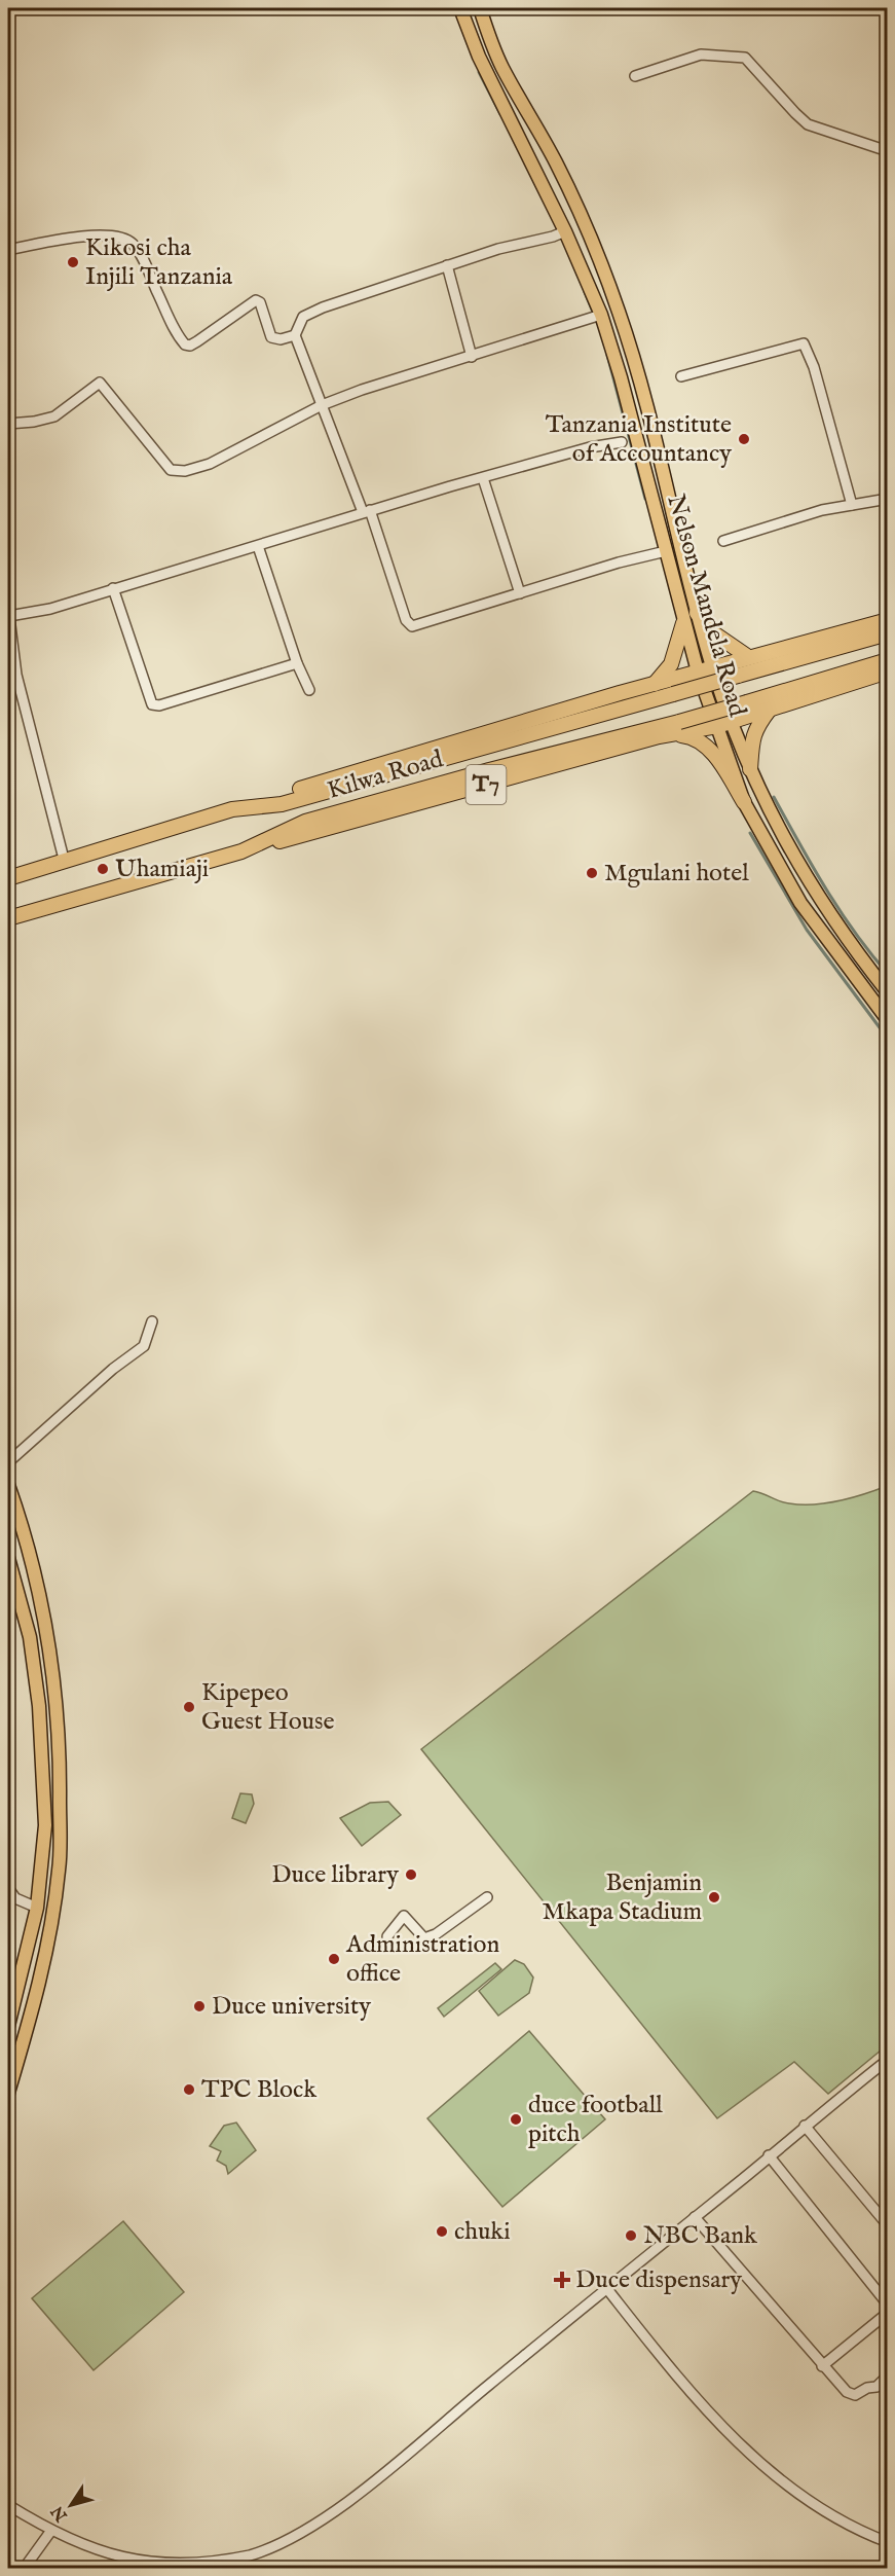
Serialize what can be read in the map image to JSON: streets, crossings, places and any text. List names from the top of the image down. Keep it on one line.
{"streets":{"highway":["Kilwa Road","T7"],"main road":["Nelson Mandela Road"]},"crossings":[["Nelson Mandela Road","T7"],["Kilwa Road","T7"]],"places":{"other":["Kikosi cha Injili Tanzania","Tanzania Institute of Accountancy","Uhamiaji","Mgulani hotel","Kipepeo Guest House","Duce library","Benjamin Mkapa Stadium","Administration office","Duce university","TPC Block","duce football pitch","chuki","NBC Bank"],"health":["Duce dispensary"]},"north":"bottom left"}
